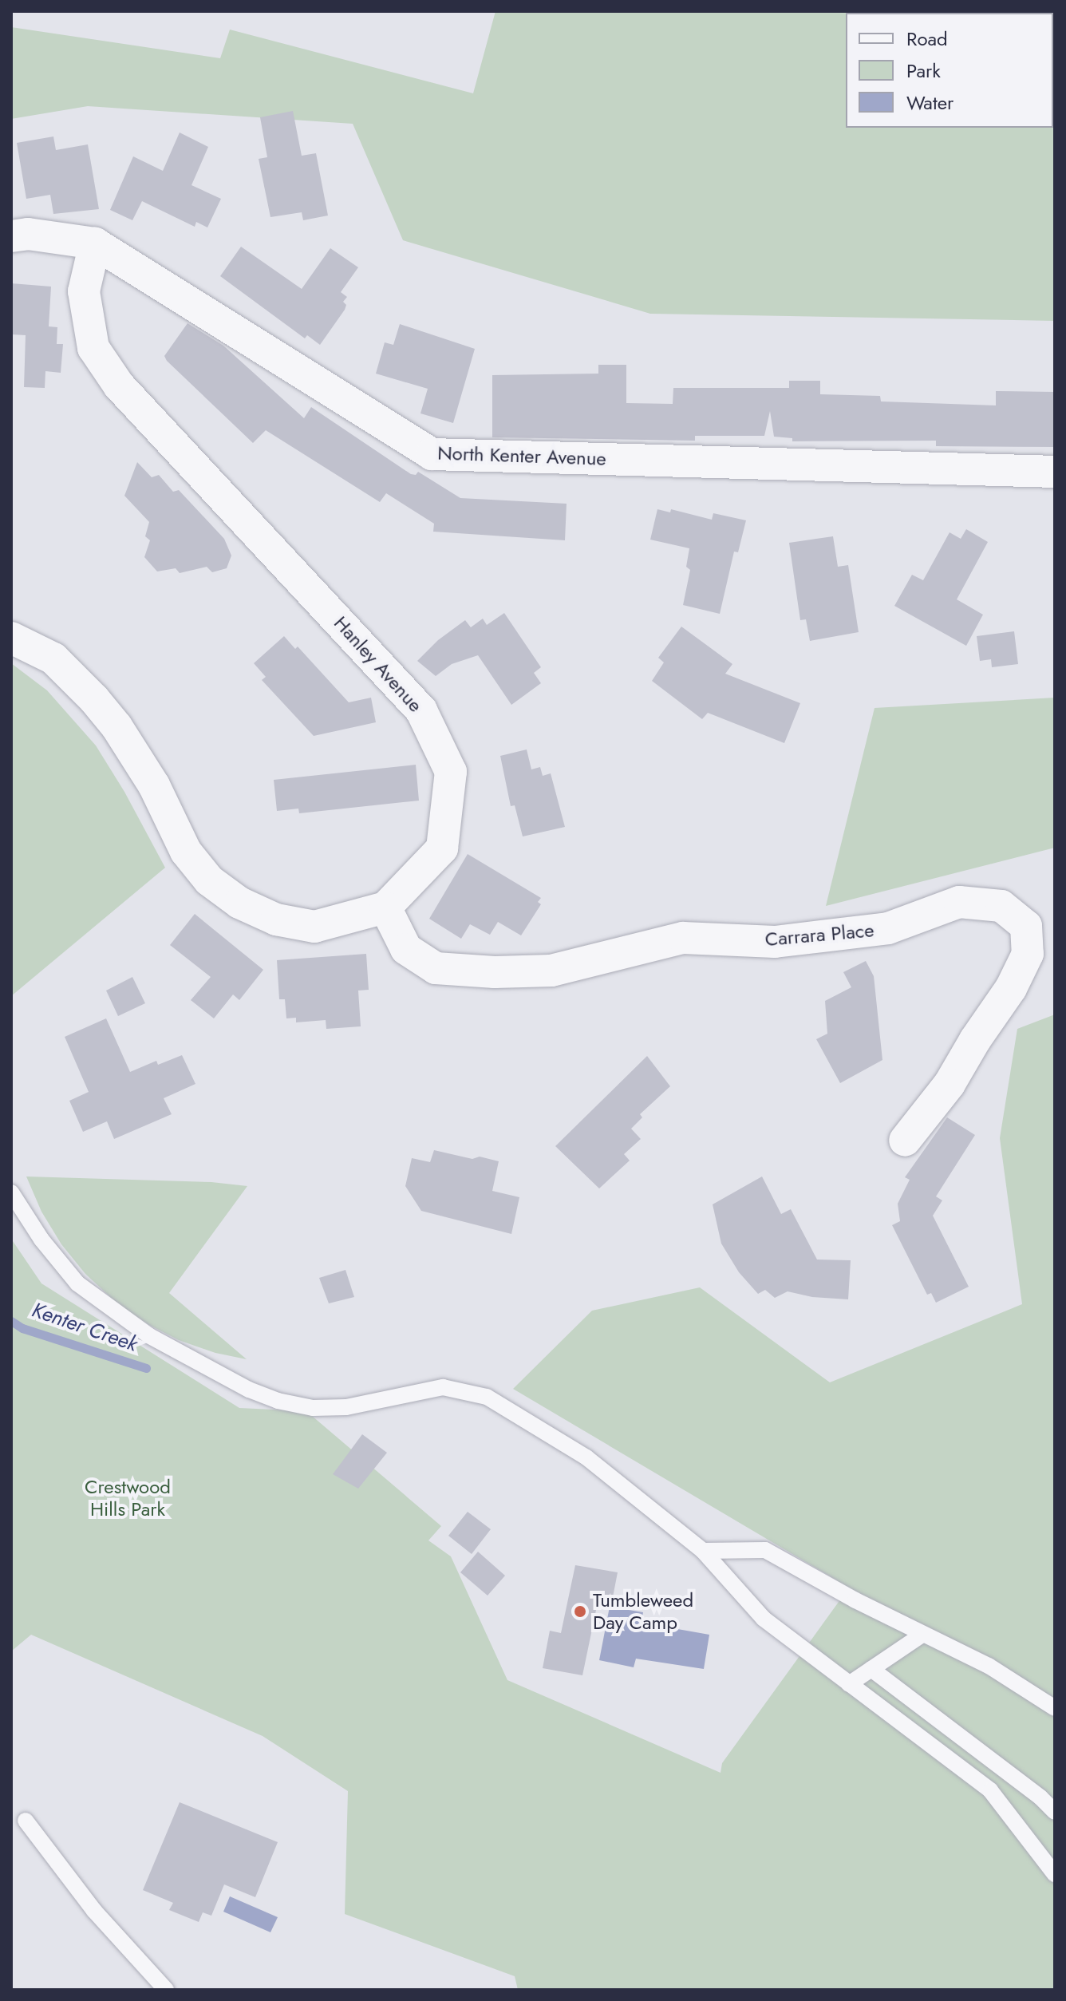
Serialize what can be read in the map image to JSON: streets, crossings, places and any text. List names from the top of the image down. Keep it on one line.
{"streets":{"street":["North Kenter Avenue","Hanley Avenue","Carrara Place"]},"crossings":[["North Kenter Avenue","Hanley Avenue"],["Hanley Avenue","Carrara Place"]],"water":["Kenter Creek"],"parks":["Crestwood Hills Park"],"places":["Tumbleweed Day Camp"],"legend":["Road","Park","Water"]}
